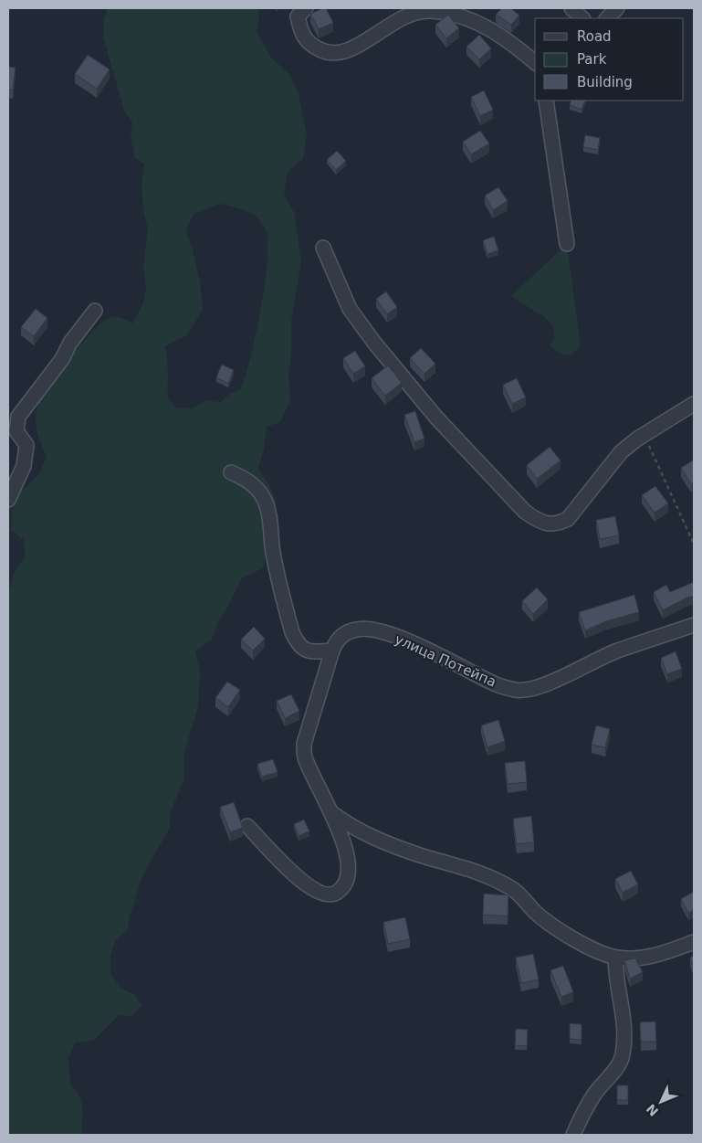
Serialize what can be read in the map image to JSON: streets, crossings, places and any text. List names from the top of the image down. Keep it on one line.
{"streets":{"street":["улица Потейпа"]},"legend":["Road","Park","Building"],"north":"bottom left"}
